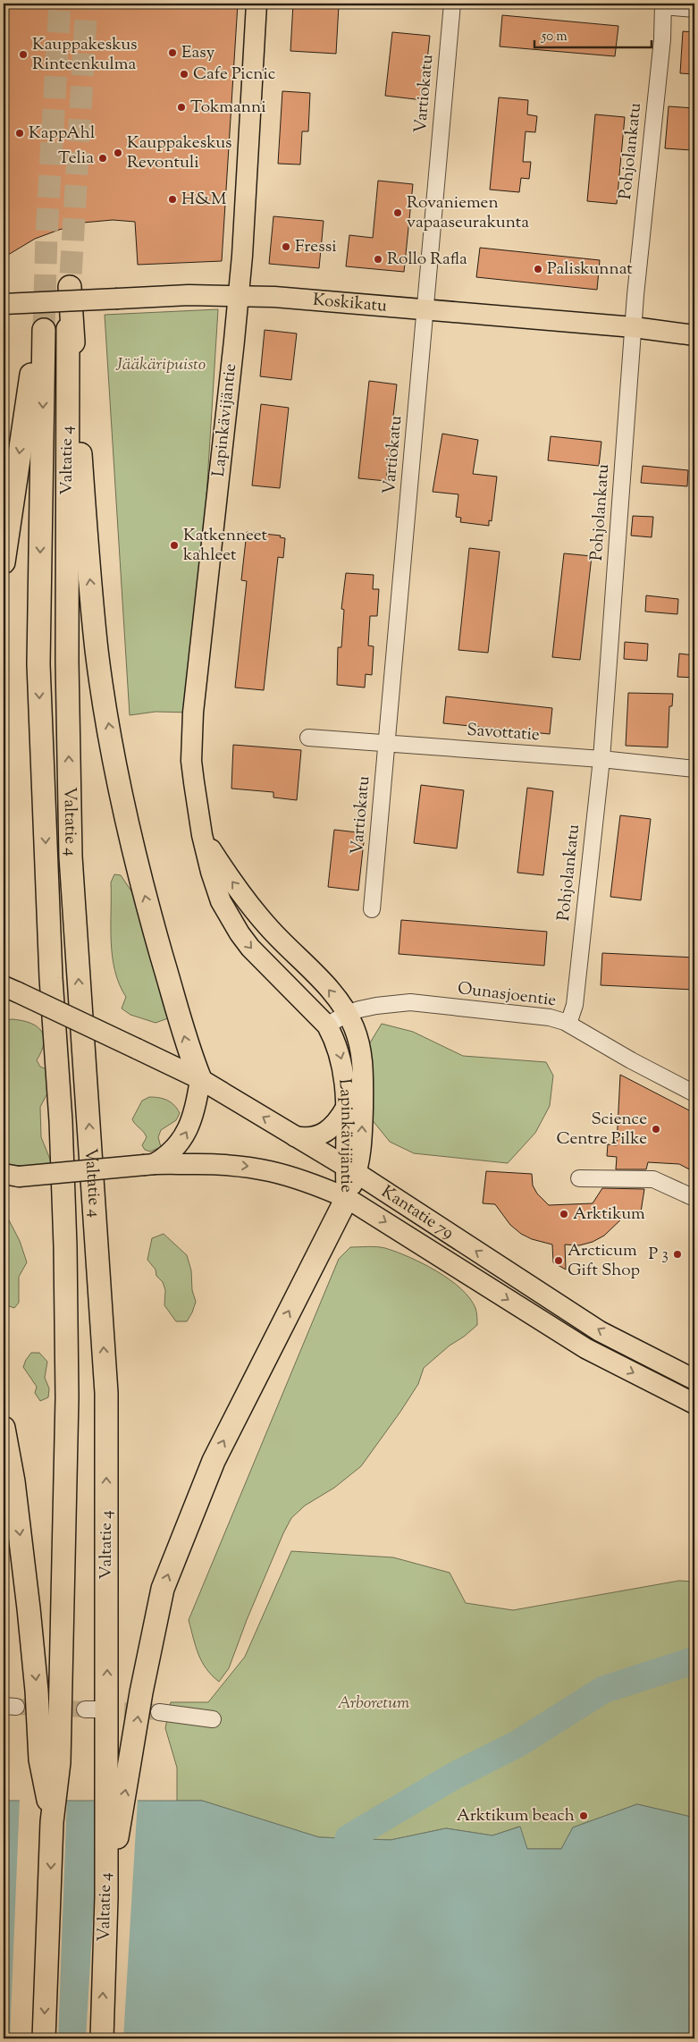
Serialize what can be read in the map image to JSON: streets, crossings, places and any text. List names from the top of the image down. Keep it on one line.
{"streets":{"highway":["Valtatie 4"],"main road":["Koskikatu","Lapinkävijäntie","Kantatie 79"],"street":["Vartiokatu","Pohjolankatu","Savottatie","Ounasjoentie"]},"crossings":[["Vartiokatu","Koskikatu"],["Vartiokatu","Savottatie"],["Pohjolankatu","Koskikatu"],["Pohjolankatu","Savottatie"],["Pohjolankatu","Ounasjoentie"],["Koskikatu","Lapinkävijäntie"],["Lapinkävijäntie","Ounasjoentie"],["Lapinkävijäntie","Kantatie 79"]],"parks":["Jääkäripuisto","Arboretum"],"places":["Easy","Kauppakeskus Rinteenkulma","Cafe Picnic","Tokmanni","KappAhl","Kauppakeskus Revontuli","Telia","H&M","Rovaniemen vapaaseurakunta","Fressi","Rollo Rafla","Paliskunnat","Katkenneet kahleet","Science Centre Pilke","Arktikum","P 3","Arcticum Gift Shop","Arktikum beach"],"scale_bar":"50 m"}
